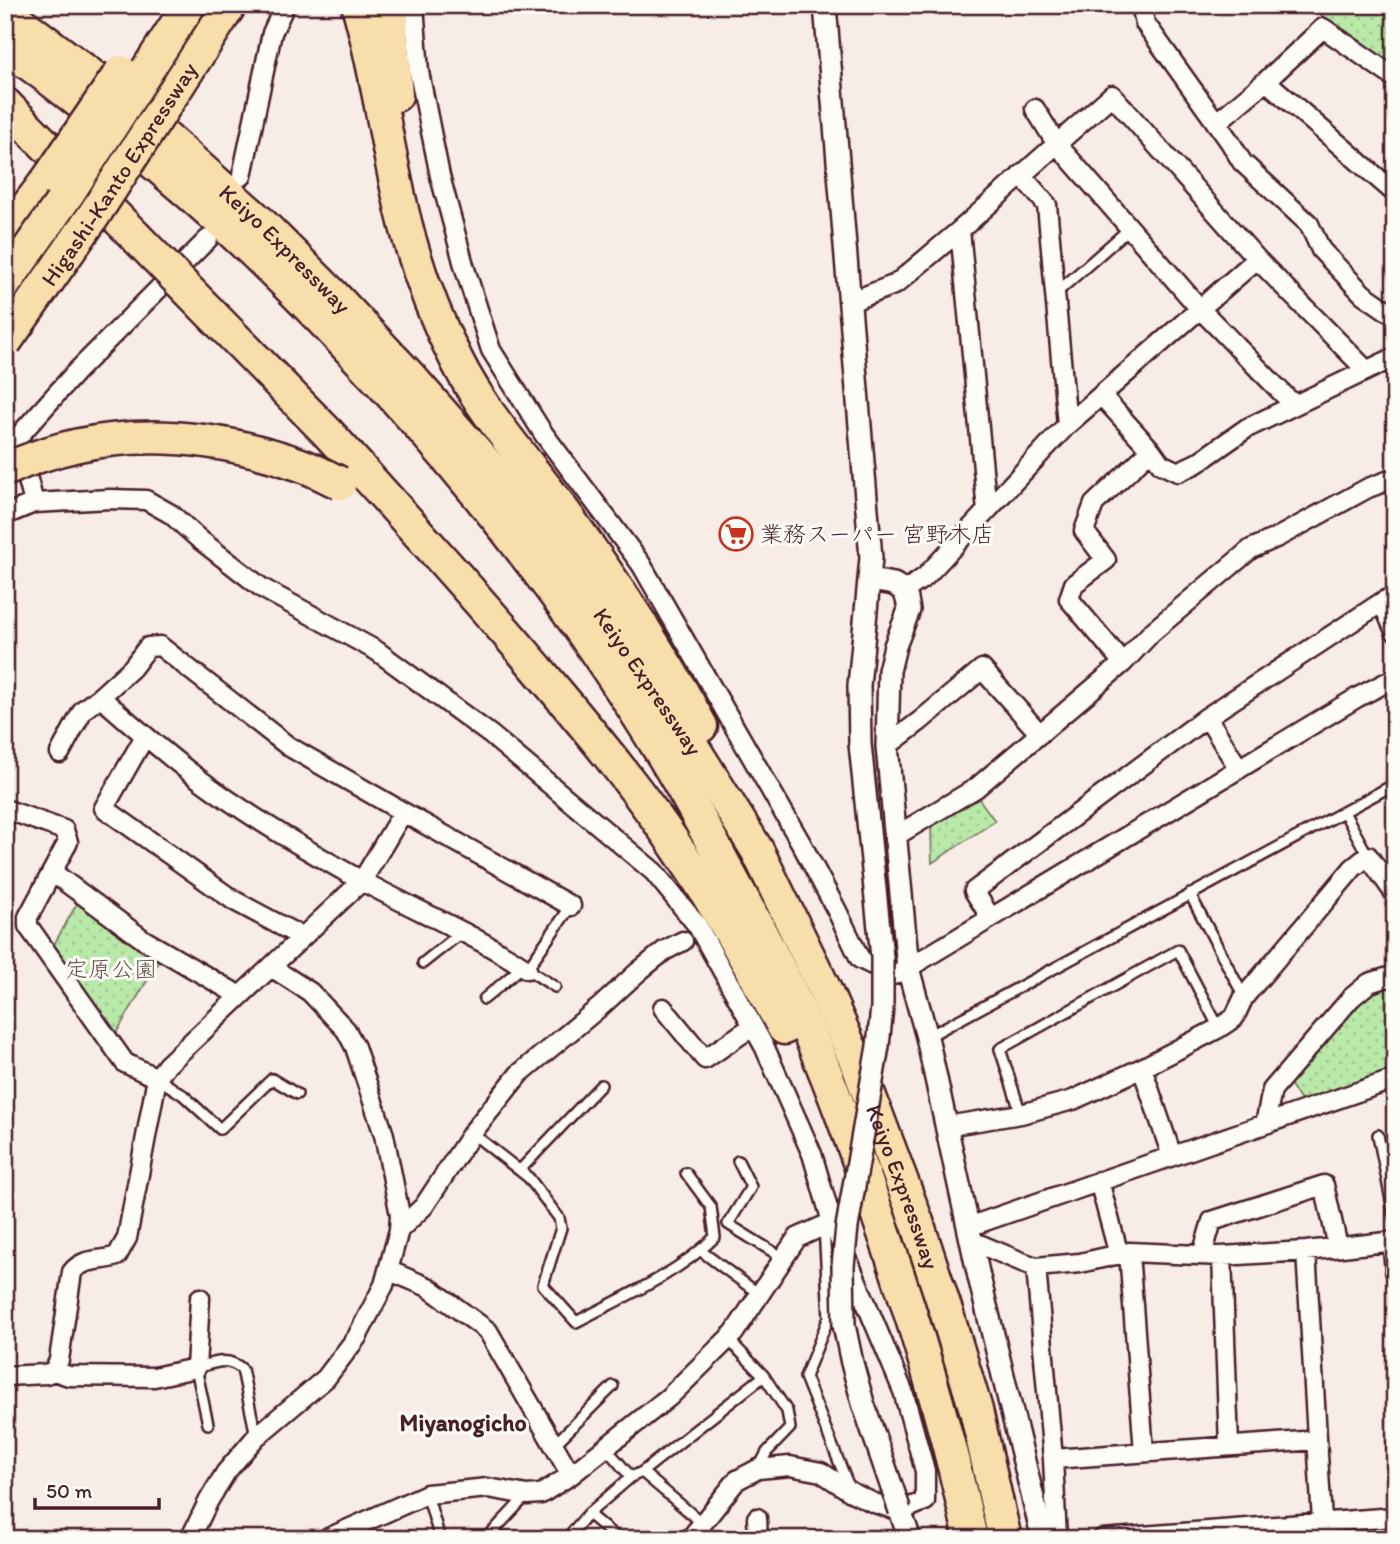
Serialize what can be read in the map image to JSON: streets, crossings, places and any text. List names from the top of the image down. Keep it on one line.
{"streets":{"highway":["Higashi-Kanto Expressway","Keiyo Expressway"]},"districts":["Miyanogicho"],"parks":["定原公園"],"places":{"supermarket":["業務スーパー 宮野木店"]},"scale_bar":"50 m"}
